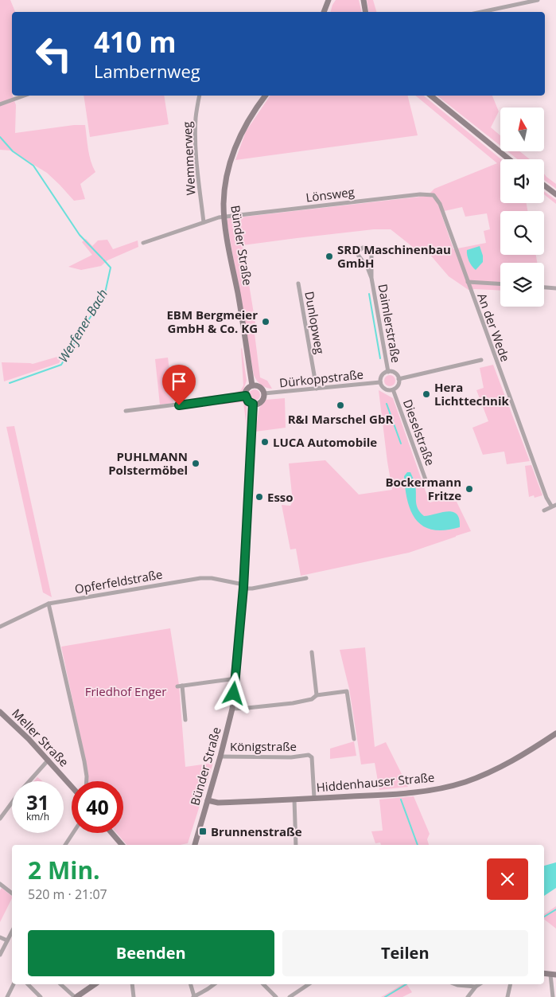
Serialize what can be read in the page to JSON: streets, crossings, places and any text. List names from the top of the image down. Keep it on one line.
{"streets":{"street":["Wemmerweg","Lönsweg","Bünder Straße","Dunlopweg","Daimlerstraße","An der Wede","Dürkoppstraße","Dieselstraße","Opferfeldstraße","Meller Straße","Königstraße","Hiddenhauser Straße"]},"crossings":[["Wemmerweg","Lönsweg"],["Lönsweg","Bünder Straße"],["Lönsweg","An der Wede"],["Bünder Straße","Dürkoppstraße"],["Bünder Straße","Opferfeldstraße"],["Bünder Straße","Königstraße"],["Bünder Straße","Hiddenhauser Straße"],["Dunlopweg","Dürkoppstraße"],["Daimlerstraße","Dürkoppstraße"],["Daimlerstraße","Dieselstraße"],["Dürkoppstraße","Dieselstraße"],["Königstraße","Hiddenhauser Straße"]],"water":["Werfener Bach"],"parks":["Friedhof Enger"],"places":{"other":["SRD Maschinenbau GmbH","EBM Bergmeier GmbH & Co. KG","Hera Lichttechnik","R&I Marschel GbR","LUCA Automobile","PUHLMANN Polstermöbel","Bockermann Fritze","Esso"],"transit":["Brunnenstraße"]},"north":"top","page":{"turn":["410 m","Lambernweg"],"speed":"31 km/h","limit":"40","heading":["2 Min.","520 m · 21:07"],"buttons":["Beenden","Teilen"]}}
